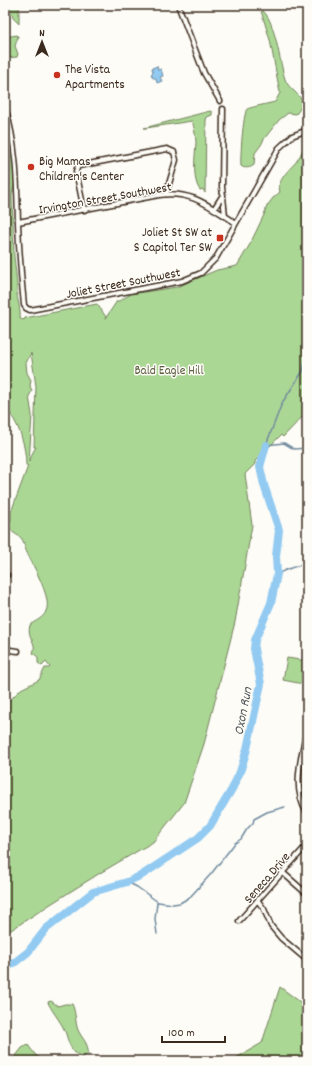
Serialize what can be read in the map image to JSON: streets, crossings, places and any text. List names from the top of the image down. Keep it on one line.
{"streets":{"street":["Irvington Street Southwest","Joliet Street Southwest","Seneca Drive"]},"crossings":[["Irvington Street Southwest","Joliet Street Southwest"]],"water":["Oxon Run"],"parks":["Bald Eagle Hill"],"places":{"other":["The Vista Apartments","Big Mamas Children's Center"],"transit":["Joliet St SW at S Capitol Ter SW"]},"scale_bar":"100 m","north":"top"}
